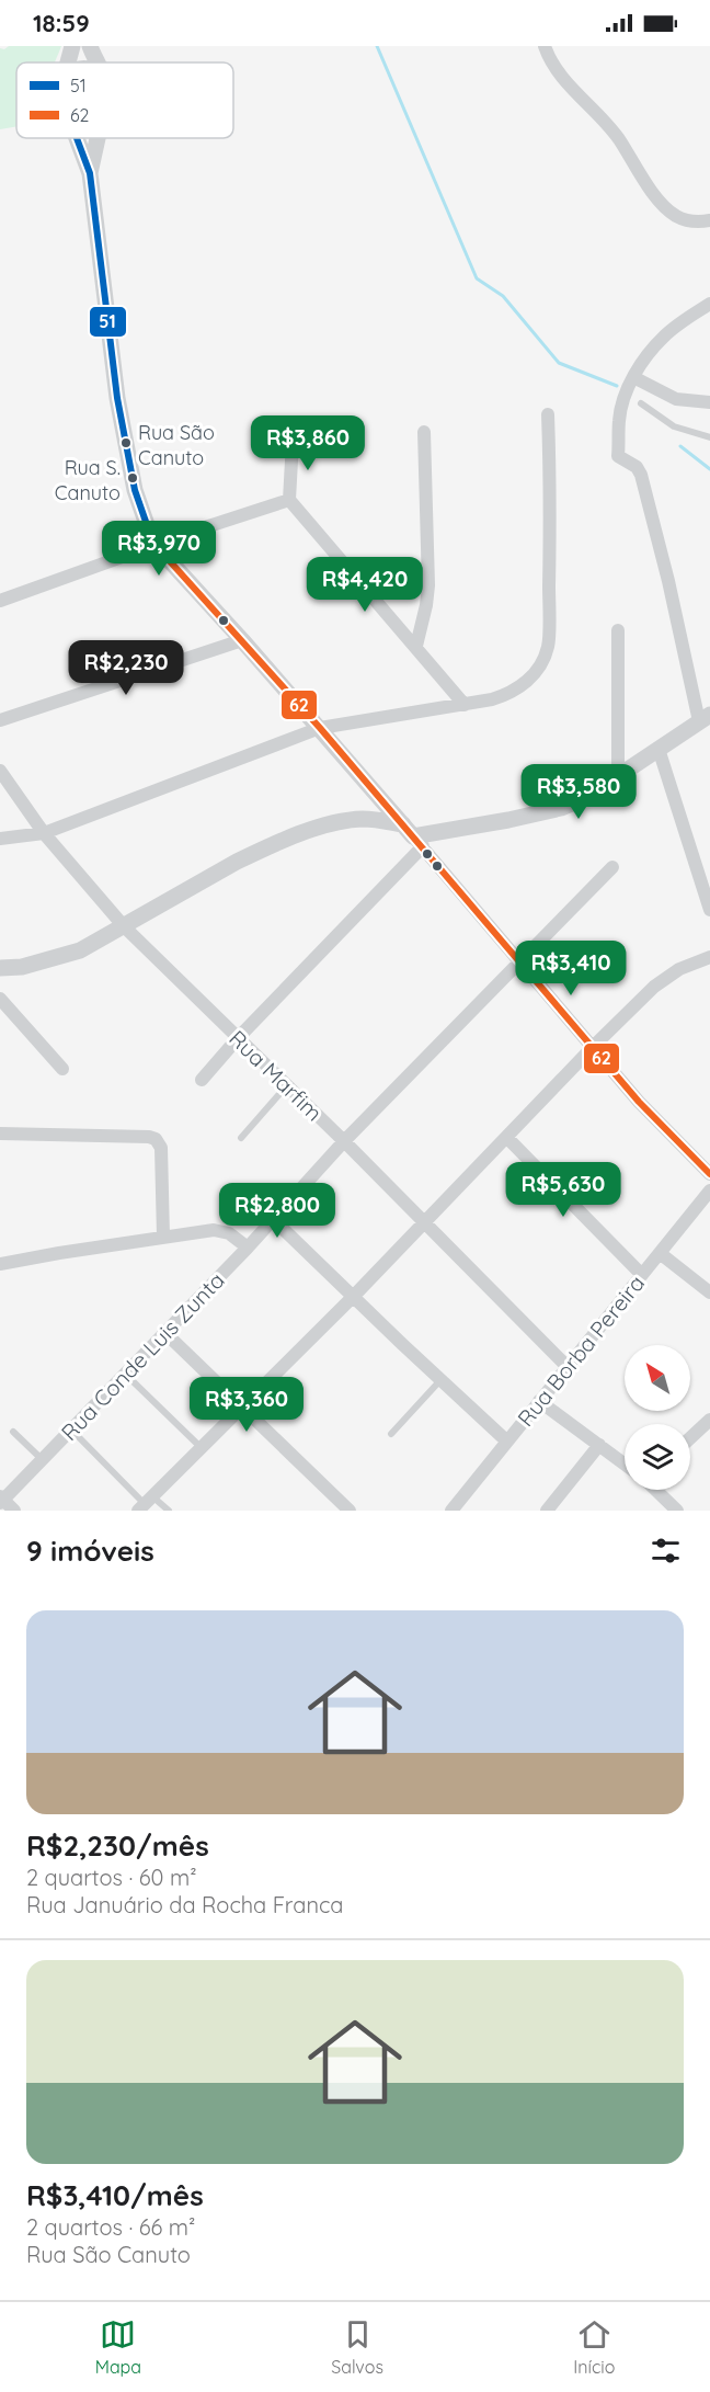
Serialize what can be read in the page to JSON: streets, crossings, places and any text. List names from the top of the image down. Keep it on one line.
{"streets":{"street":["Rua Marfim","Rua Borba Pereira","Rua Conde Luis Zunta"]},"crossings":[["Rua Marfim","Rua Borba Pereira"],["Rua Marfim","Rua Conde Luis Zunta"]],"places":["Rua São Canuto","Rua S. Canuto"],"lines":["transit line 51","transit line 62"],"legend":["51","62"],"north":"top left","page":{"status":"18:59","price":["R$3,860","R$3,970","R$4,420","R$2,230","R$3,580","R$3,410","R$5,630","R$2,800","R$3,360"],"heading":"9 imóveis","list":[{"name":"R$2,230/mês","note":"2 quartos · 60 m² · Rua Januário da Rocha Franca"},{"name":"R$3,410/mês","note":"2 quartos · 66 m² · Rua São Canuto"}],"tabs":["Mapa","Salvos","Início"]}}
